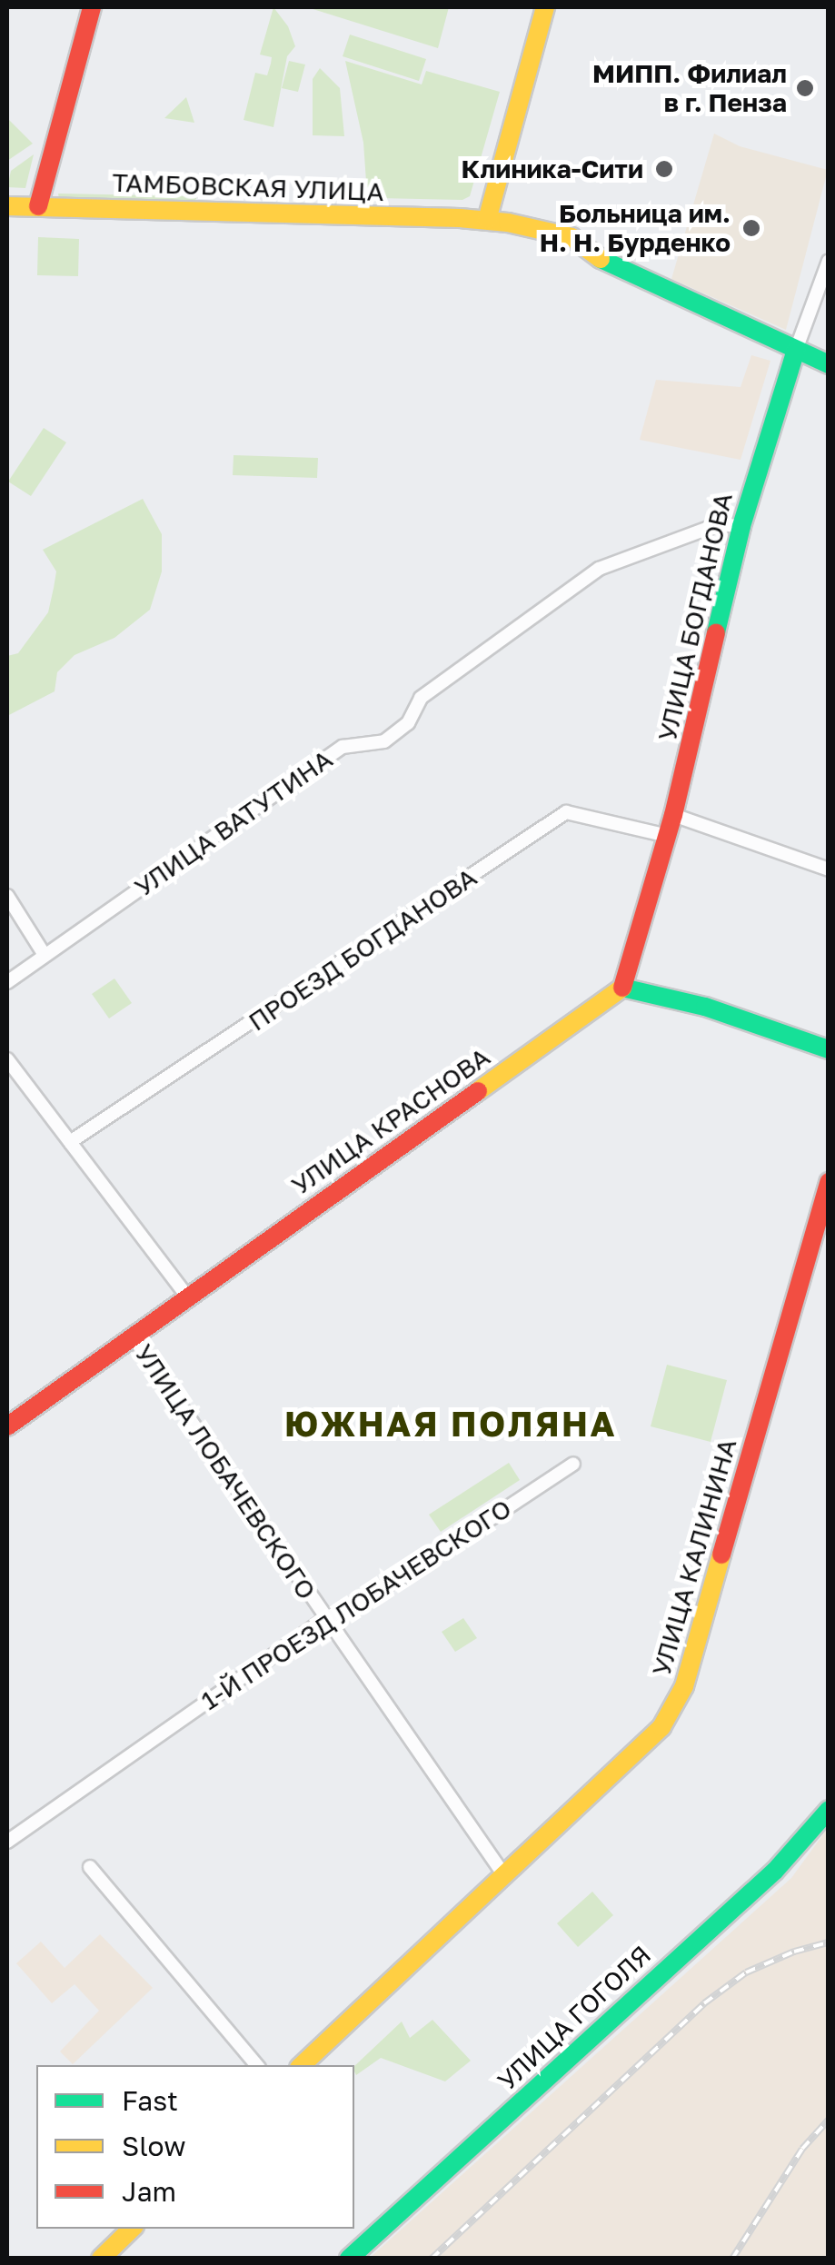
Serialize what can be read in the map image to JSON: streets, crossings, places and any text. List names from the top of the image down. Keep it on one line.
{"streets":{"main road":["ТАМБОВСКАЯ УЛИЦА","УЛИЦА БОГДАНОВА","УЛИЦА КРАСНОВА","УЛИЦА КАЛИНИНА","УЛИЦА ГОГОЛЯ"],"street":["УЛИЦА ВАТУТИНА","ПРОЕЗД БОГДАНОВА","УЛИЦА ЛОБАЧЕВСКОГО","1-Й ПРОЕЗД ЛОБАЧЕВСКОГО"]},"crossings":[["ТАМБОВСКАЯ УЛИЦА","УЛИЦА БОГДАНОВА"],["УЛИЦА БОГДАНОВА","УЛИЦА ВАТУТИНА"],["УЛИЦА БОГДАНОВА","ПРОЕЗД БОГДАНОВА"],["УЛИЦА БОГДАНОВА","УЛИЦА КРАСНОВА"],["УЛИЦА КРАСНОВА","УЛИЦА ЛОБАЧЕВСКОГО"],["УЛИЦА ЛОБАЧЕВСКОГО","УЛИЦА КАЛИНИНА"],["УЛИЦА ЛОБАЧЕВСКОГО","1-Й ПРОЕЗД ЛОБАЧЕВСКОГО"]],"districts":["ЮЖНАЯ ПОЛЯНА"],"places":["МИПП. Филиал в г. Пенза","Клиника-Сити","Больница им. Н. Н. Бурденко"],"legend":["Fast","Slow","Jam"]}
